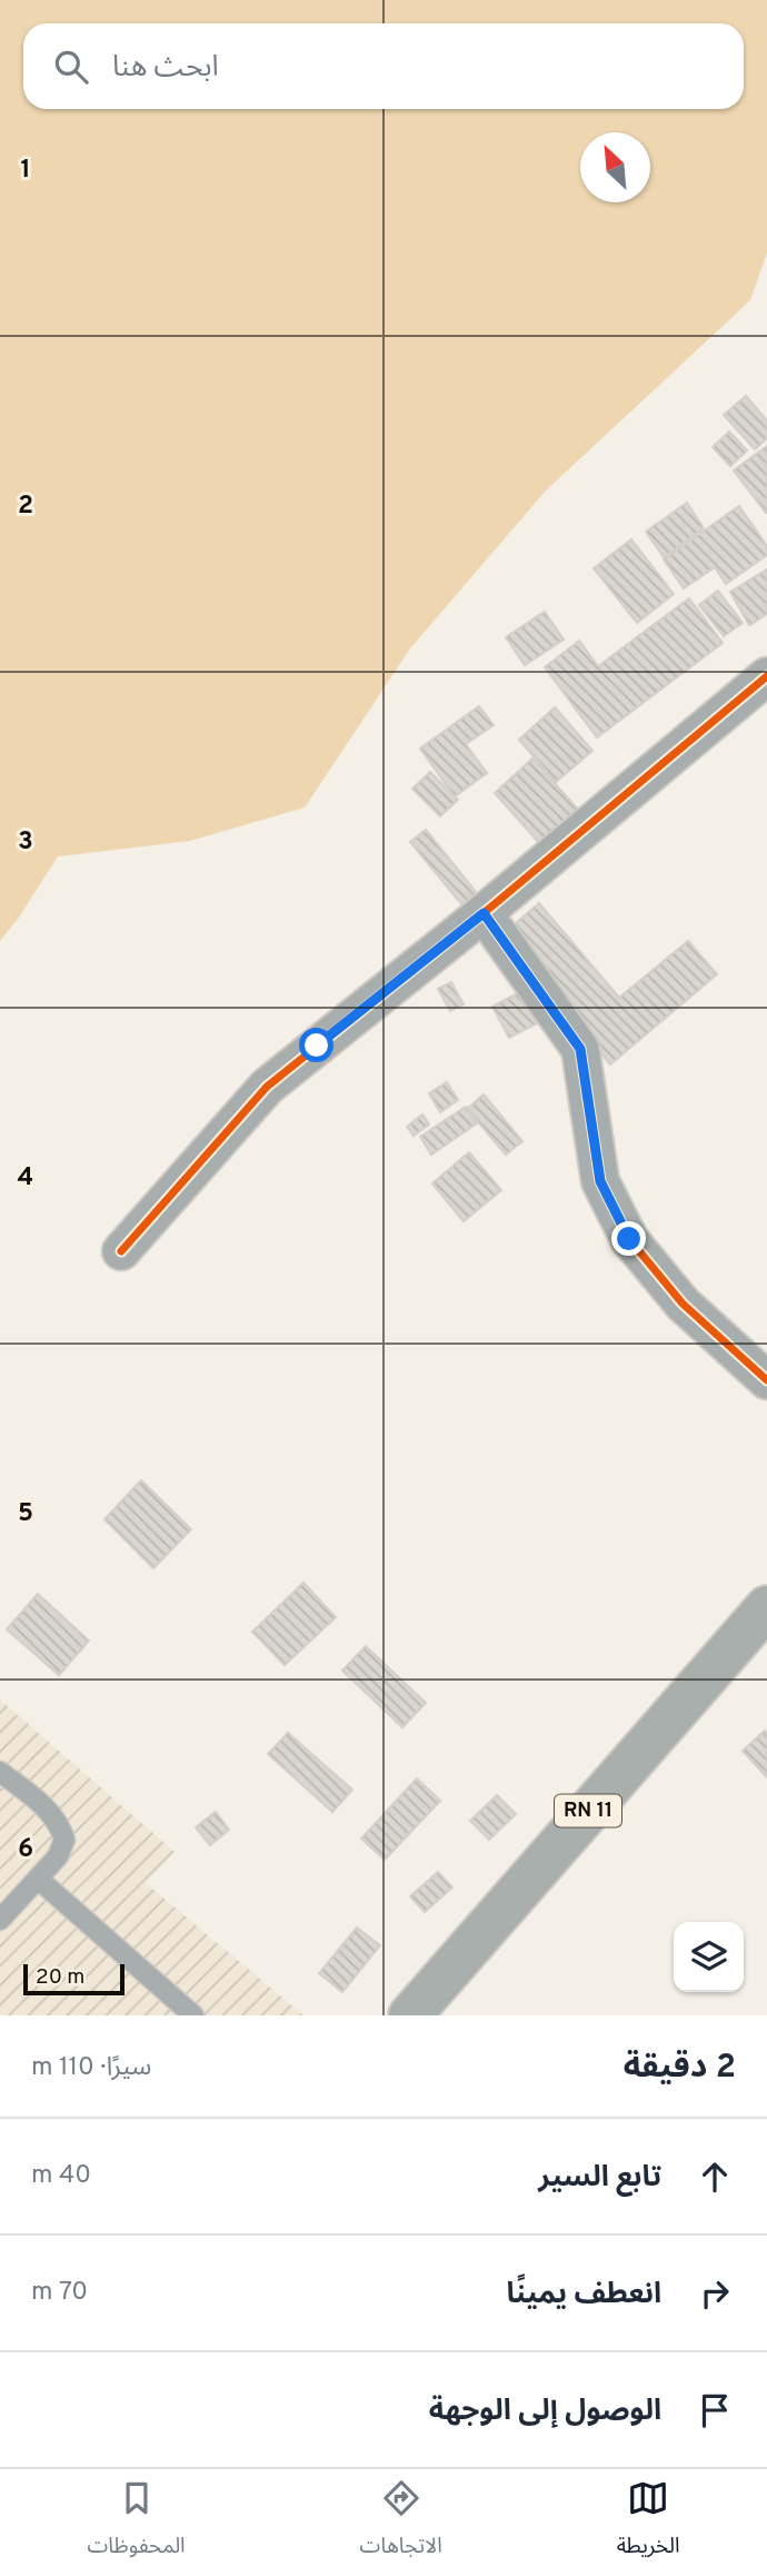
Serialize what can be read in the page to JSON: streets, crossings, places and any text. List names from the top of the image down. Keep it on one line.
{"streets":{"main road":["RN 11"]},"scale_bar":"20 m","north":"top left","page":{"search":"ابحث هنا","scale":"20 m","heading":["2 دقيقة","سيرًا · 110 m"],"list":[["تابع السير","40 m"],["انعطف يمينًا","70 m"],"الوصول إلى الوجهة"],"nav":["الخريطة","الاتجاهات","المحفوظات"]},"grid":{"rows":["1","2","3","4","5","6"]}}
